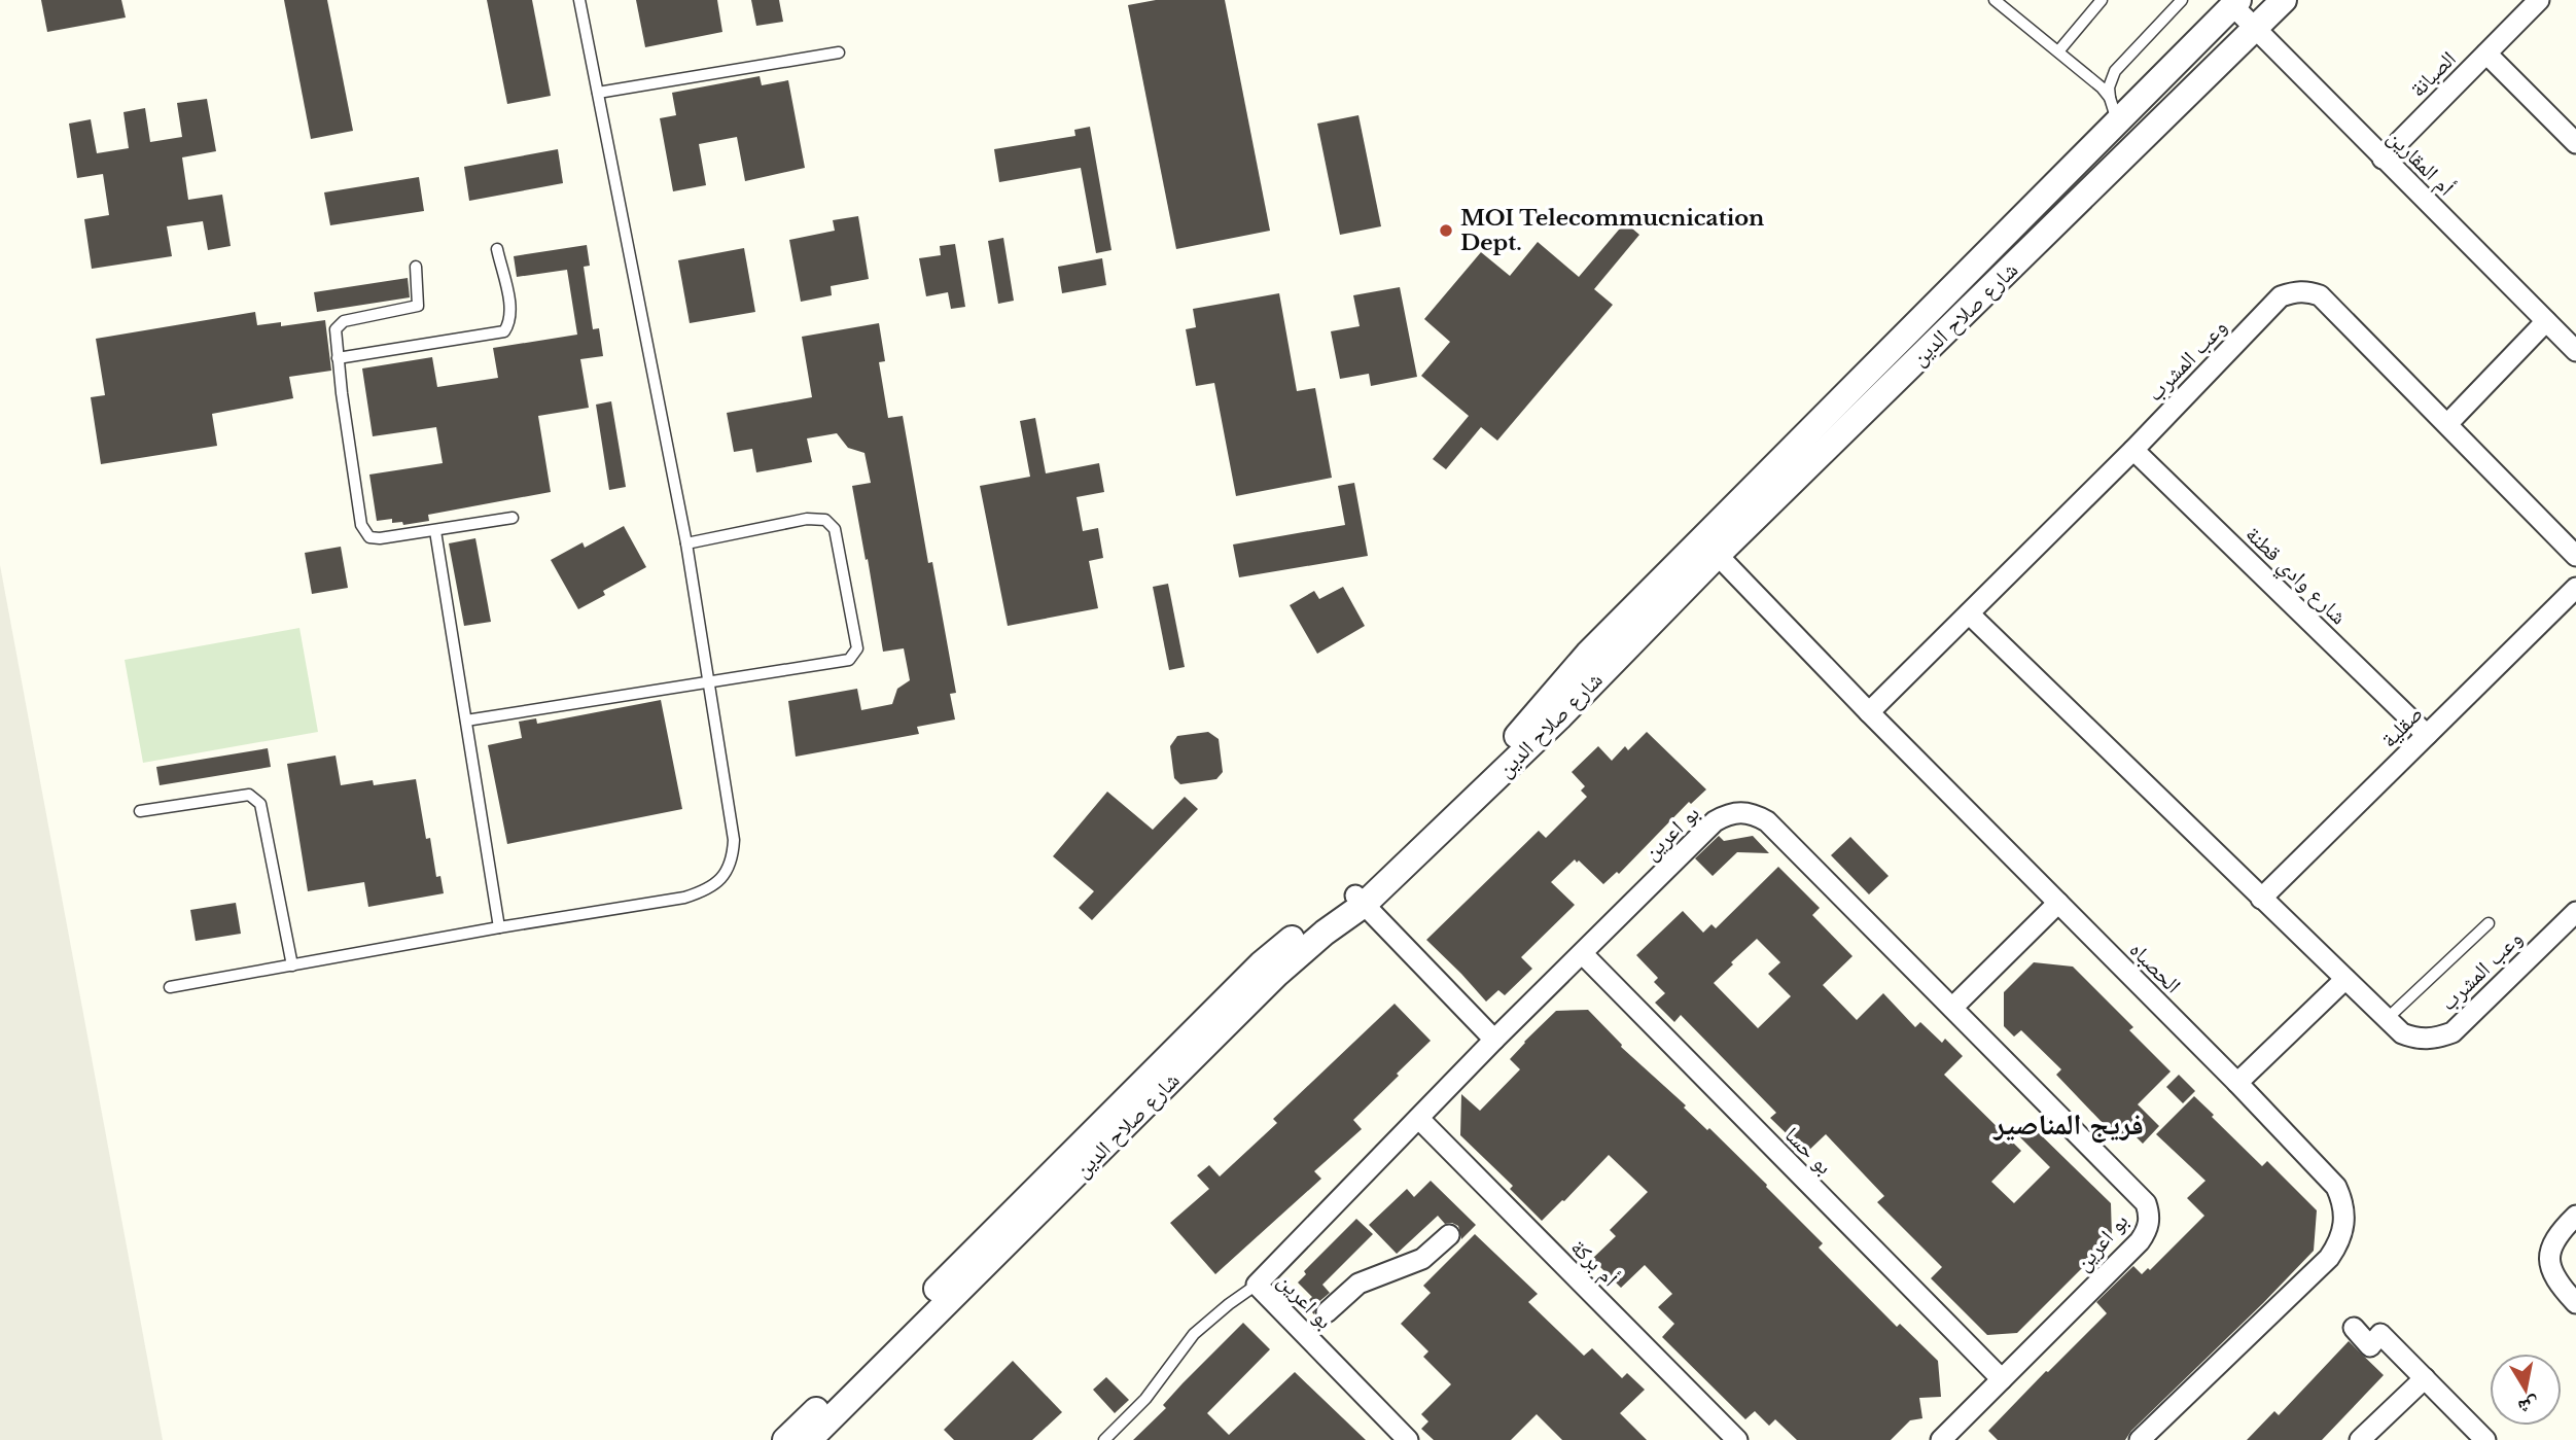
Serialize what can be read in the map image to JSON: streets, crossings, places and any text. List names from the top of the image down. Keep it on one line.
{"streets":{"street":["الصبانة","أم المقارين","شارع صلاح الدين","وعب المشرب","شارع وادي قطنة","صقلية","بو اعرين","الحصباه","بو حسا","أم بركة"]},"crossings":[["الصبانة","أم المقارين"],["أم المقارين","شارع صلاح الدين"],["شارع صلاح الدين","الحصباه"],["وعب المشرب","شارع وادي قطنة"],["وعب المشرب","صقلية"],["وعب المشرب","الحصباه"],["شارع وادي قطنة","صقلية"],["بو اعرين","بو حسا"],["بو اعرين","أم بركة"]],"districts":["فريج المناصير"],"places":["MOI Telecommucnication Dept."],"north":"bottom"}
